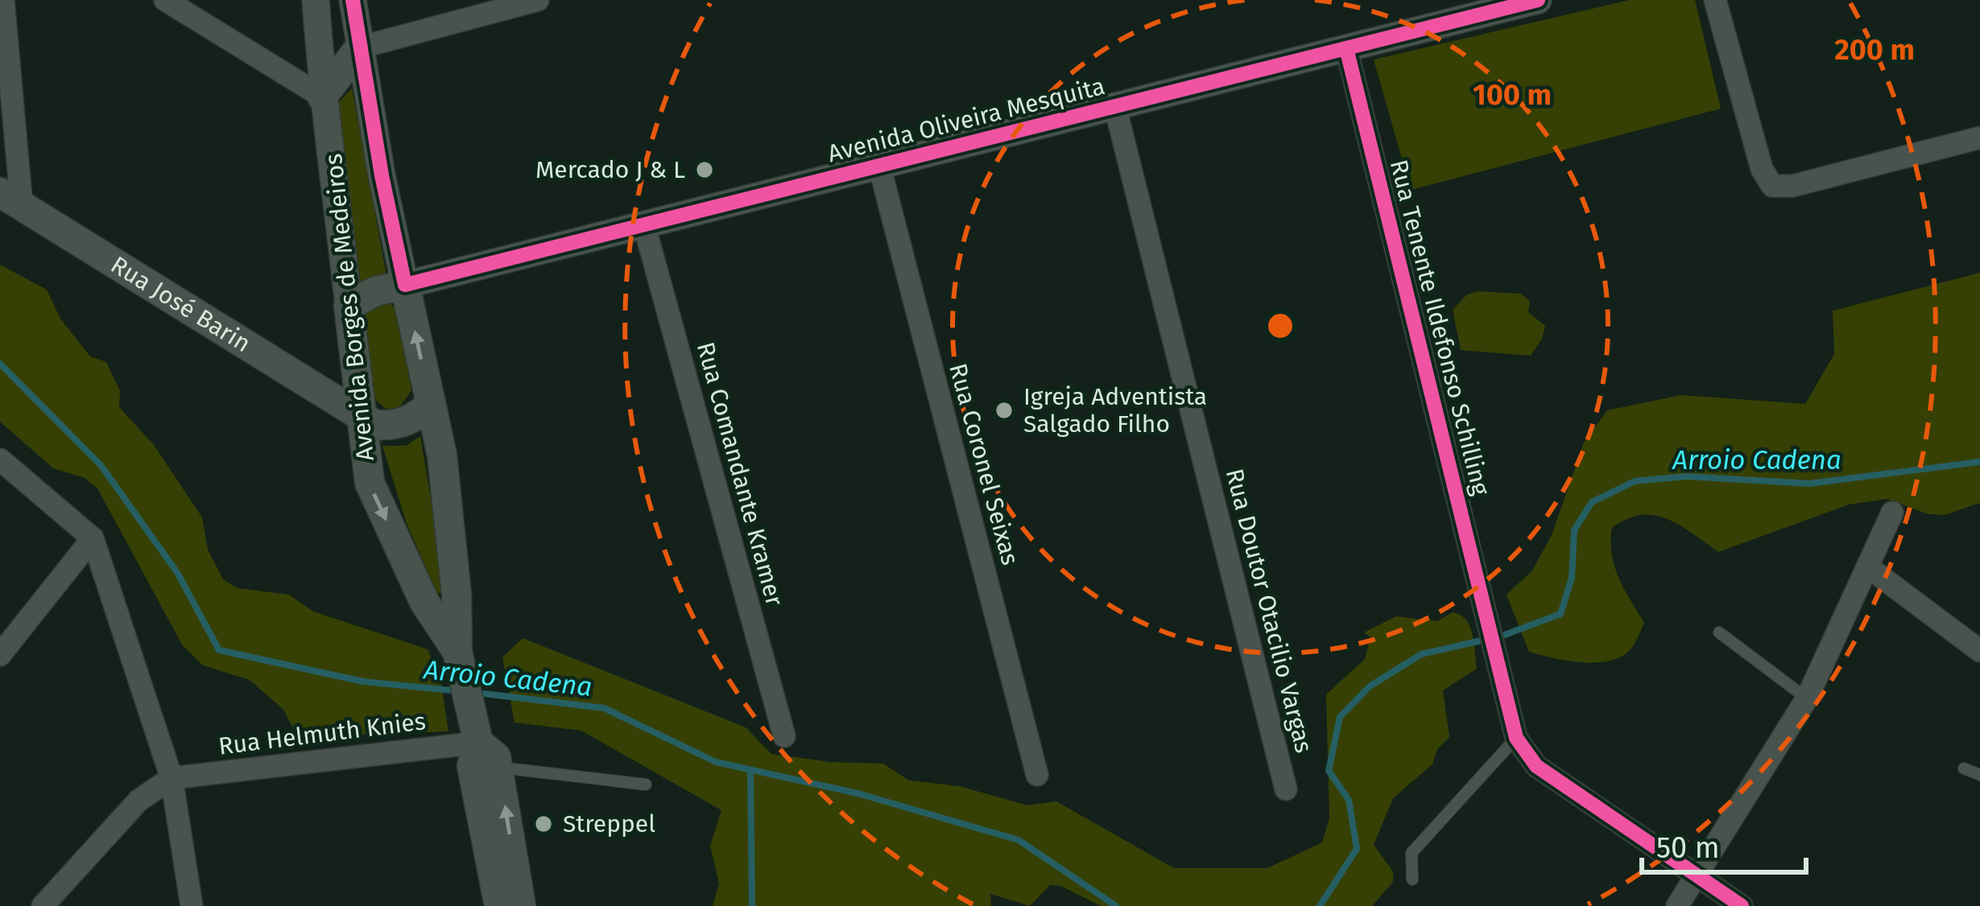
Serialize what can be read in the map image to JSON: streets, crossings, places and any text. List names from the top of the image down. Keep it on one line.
{"streets":{"main road":["Rua José Barin","Avenida Borges de Medeiros"],"street":["Avenida Oliveira Mesquita","Rua Tenente Ildefonso Schilling","Rua Coronel Seixas","Rua Comandante Kramer","Rua Doutor Otacilio Vargas","Rua Helmuth Knies"]},"crossings":[["Avenida Oliveira Mesquita","Avenida Borges de Medeiros"],["Avenida Oliveira Mesquita","Rua Tenente Ildefonso Schilling"],["Avenida Oliveira Mesquita","Rua Coronel Seixas"],["Avenida Oliveira Mesquita","Rua Comandante Kramer"],["Avenida Oliveira Mesquita","Rua Doutor Otacilio Vargas"],["Rua José Barin","Avenida Borges de Medeiros"],["Avenida Borges de Medeiros","Rua Helmuth Knies"]],"water":["Arroio Cadena"],"places":["Mercado J & L","Igreja Adventista Salgado Filho","Streppel"],"scale_bar":"50 m","rings":["200 m","100 m"]}
